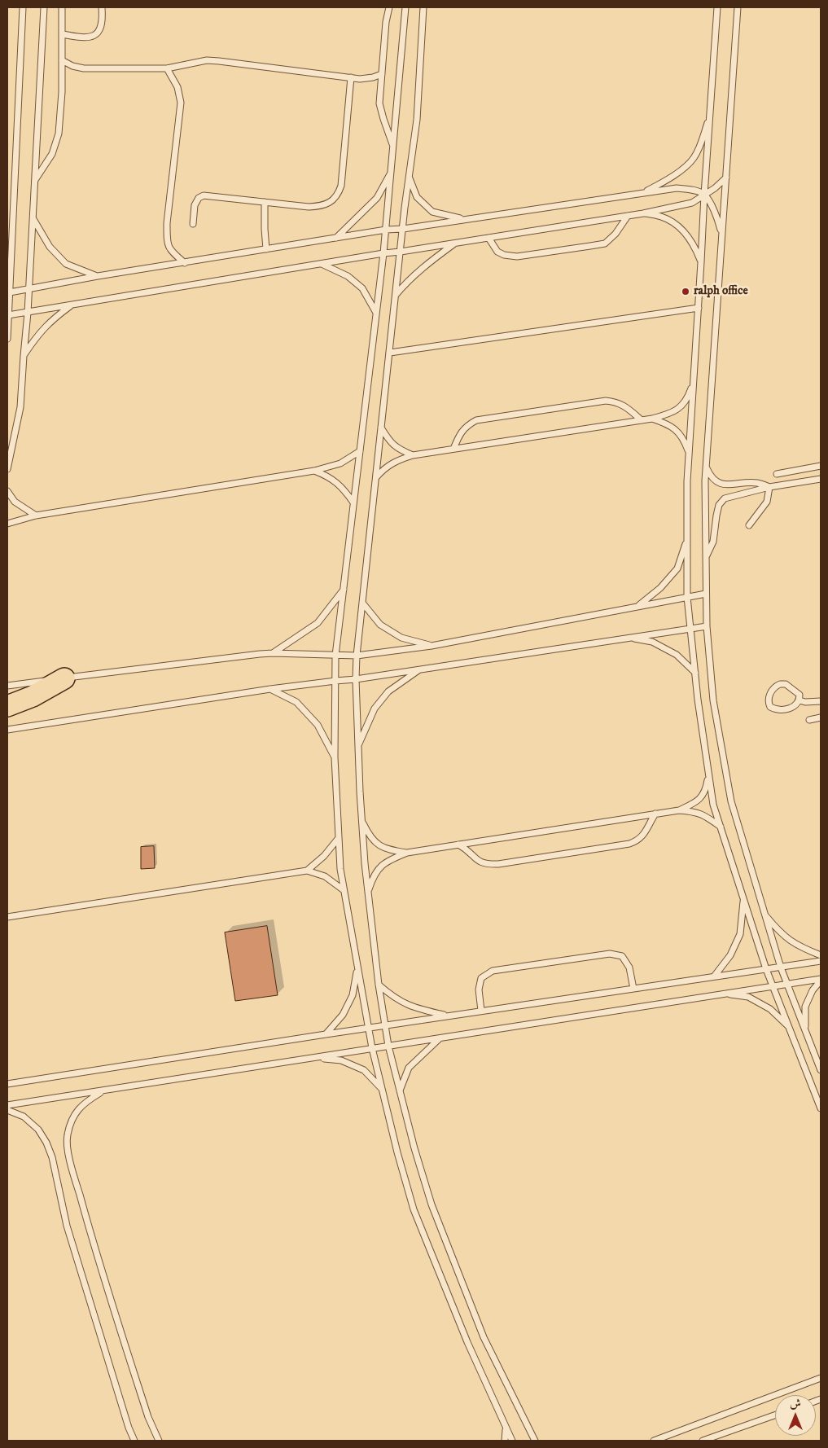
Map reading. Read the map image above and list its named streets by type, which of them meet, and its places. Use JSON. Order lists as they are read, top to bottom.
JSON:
{
  "places": ["ralph office"],
  "north": "top"
}
